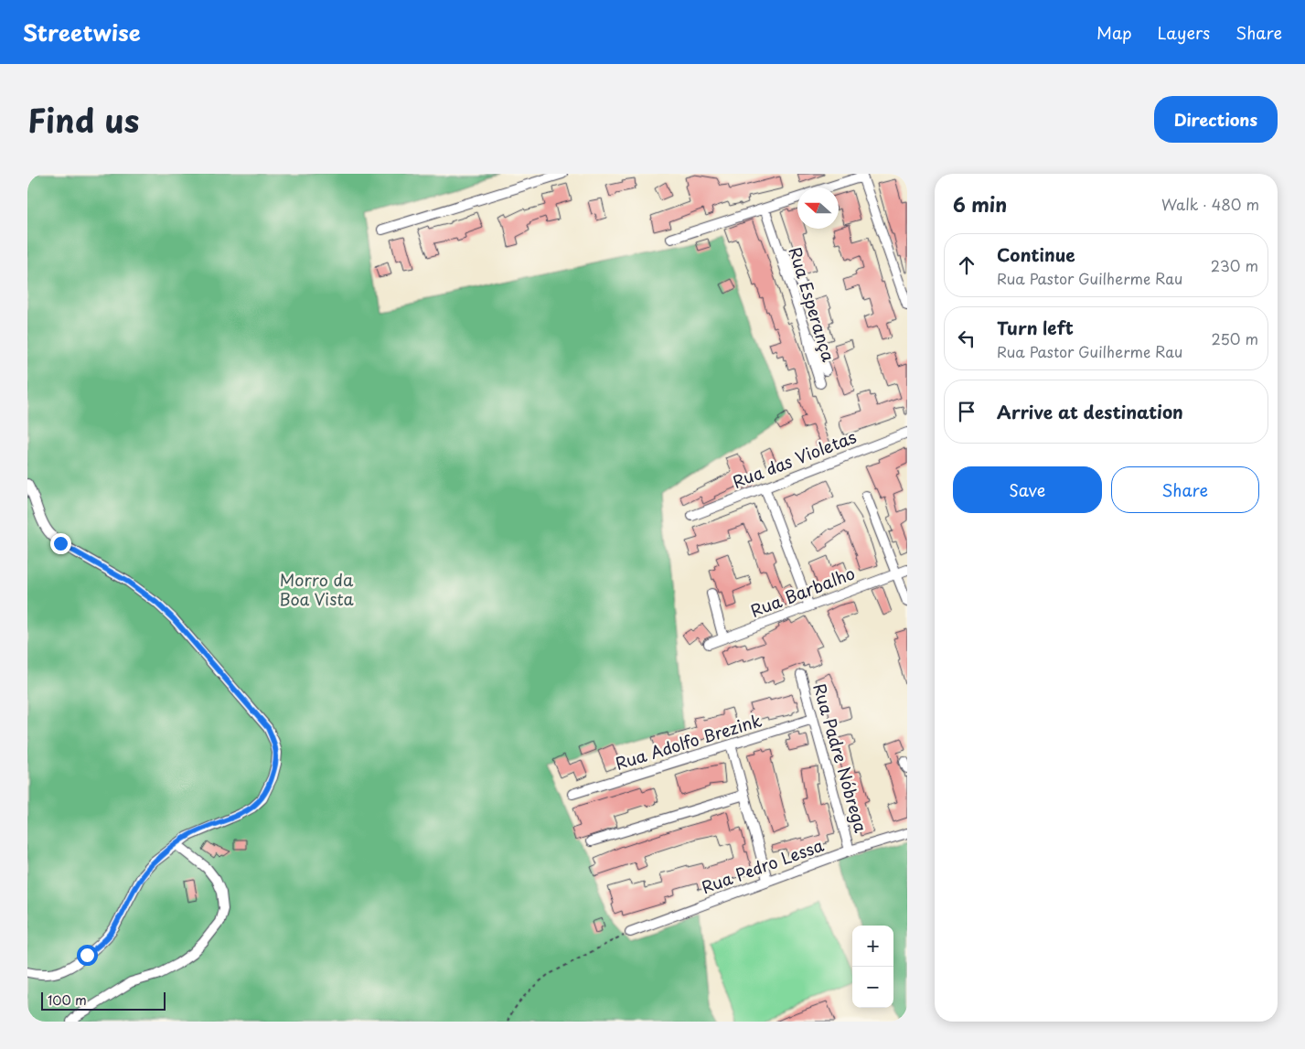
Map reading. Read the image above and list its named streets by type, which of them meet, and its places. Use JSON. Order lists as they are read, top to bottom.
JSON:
{
  "streets": {
    "street": [
      "Rua Esperança",
      "Rua das Violetas",
      "Rua Barbalho",
      "Rua Adolfo Brezink",
      "Rua Padre Nóbrega",
      "Rua Pedro Lessa"
    ]
  },
  "crossings": [
    ["Rua Adolfo Brezink", "Rua Padre Nóbrega"],
    ["Rua Padre Nóbrega", "Rua Pedro Lessa"]
  ],
  "parks": ["Morro da Boa Vista"],
  "scale_bar": "100 m",
  "north": "left",
  "page": {
    "header": "Streetwise",
    "nav": ["Map", "Layers", "Share"],
    "title": "Find us",
    "buttons": [
      "Directions",
      ["Save", "Share"]
    ],
    "heading": ["6 min", "Walk · 480 m"],
    "list": [
      ["Continue", "Rua Pastor Guilherme Rau", "230 m"],
      ["Turn left", "Rua Pastor Guilherme Rau", "250 m"],
      "Arrive at destination"
    ],
    "map_buttons": ["+", "−"],
    "scale": "100 m"
  }
}
